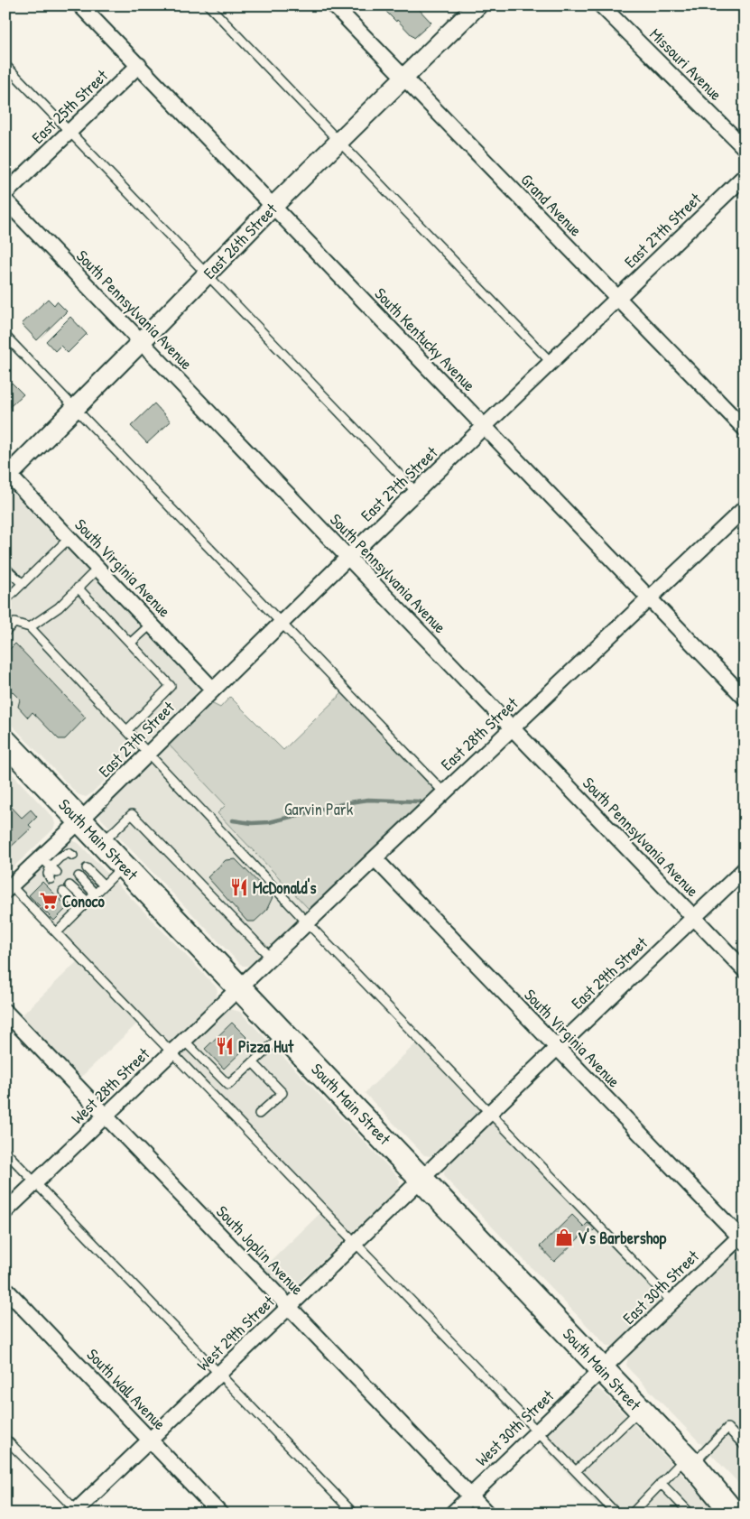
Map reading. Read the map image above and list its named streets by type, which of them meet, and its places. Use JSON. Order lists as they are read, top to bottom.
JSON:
{
  "streets": {
    "main road": ["South Main Street"],
    "street": [
      "Missouri Avenue",
      "East 25th Street",
      "Grand Avenue",
      "East 27th Street",
      "East 26th Street",
      "South Pennsylvania Avenue",
      "South Kentucky Avenue",
      "South Virginia Avenue",
      "East 28th Street",
      "East 29th Street",
      "West 28th Street",
      "South Joplin Avenue",
      "East 30th Street",
      "West 29th Street",
      "South Wall Avenue",
      "West 30th Street"
    ]
  },
  "crossings": [
    ["East 25th Street", "South Kentucky Avenue"],
    ["Grand Avenue", "East 27th Street"],
    ["Grand Avenue", "East 26th Street"],
    ["East 27th Street", "South Pennsylvania Avenue"],
    ["East 27th Street", "South Kentucky Avenue"],
    ["East 27th Street", "South Virginia Avenue"],
    ["East 27th Street", "South Main Street"],
    ["East 26th Street", "South Pennsylvania Avenue"],
    ["East 26th Street", "South Kentucky Avenue"],
    ["East 26th Street", "South Virginia Avenue"],
    ["South Pennsylvania Avenue", "East 28th Street"],
    ["South Pennsylvania Avenue", "East 29th Street"],
    ["South Kentucky Avenue", "East 28th Street"],
    ["South Virginia Avenue", "East 28th Street"],
    ["South Virginia Avenue", "East 29th Street"],
    ["South Virginia Avenue", "East 30th Street"],
    ["East 28th Street", "South Main Street"],
    ["East 28th Street", "West 28th Street"],
    ["South Main Street", "East 29th Street"],
    ["South Main Street", "West 28th Street"],
    ["South Main Street", "East 30th Street"],
    ["South Main Street", "West 29th Street"],
    ["South Main Street", "West 30th Street"],
    ["East 29th Street", "West 29th Street"],
    ["West 28th Street", "South Joplin Avenue"],
    ["South Joplin Avenue", "West 29th Street"],
    ["South Joplin Avenue", "West 30th Street"],
    ["East 30th Street", "West 30th Street"],
    ["West 29th Street", "South Wall Avenue"]
  ],
  "parks": ["Garvin Park"],
  "places": {
    "restaurant": ["McDonald's", "Pizza Hut"],
    "supermarket": ["Conoco"],
    "shop": ["V's Barbershop"]
  }
}
